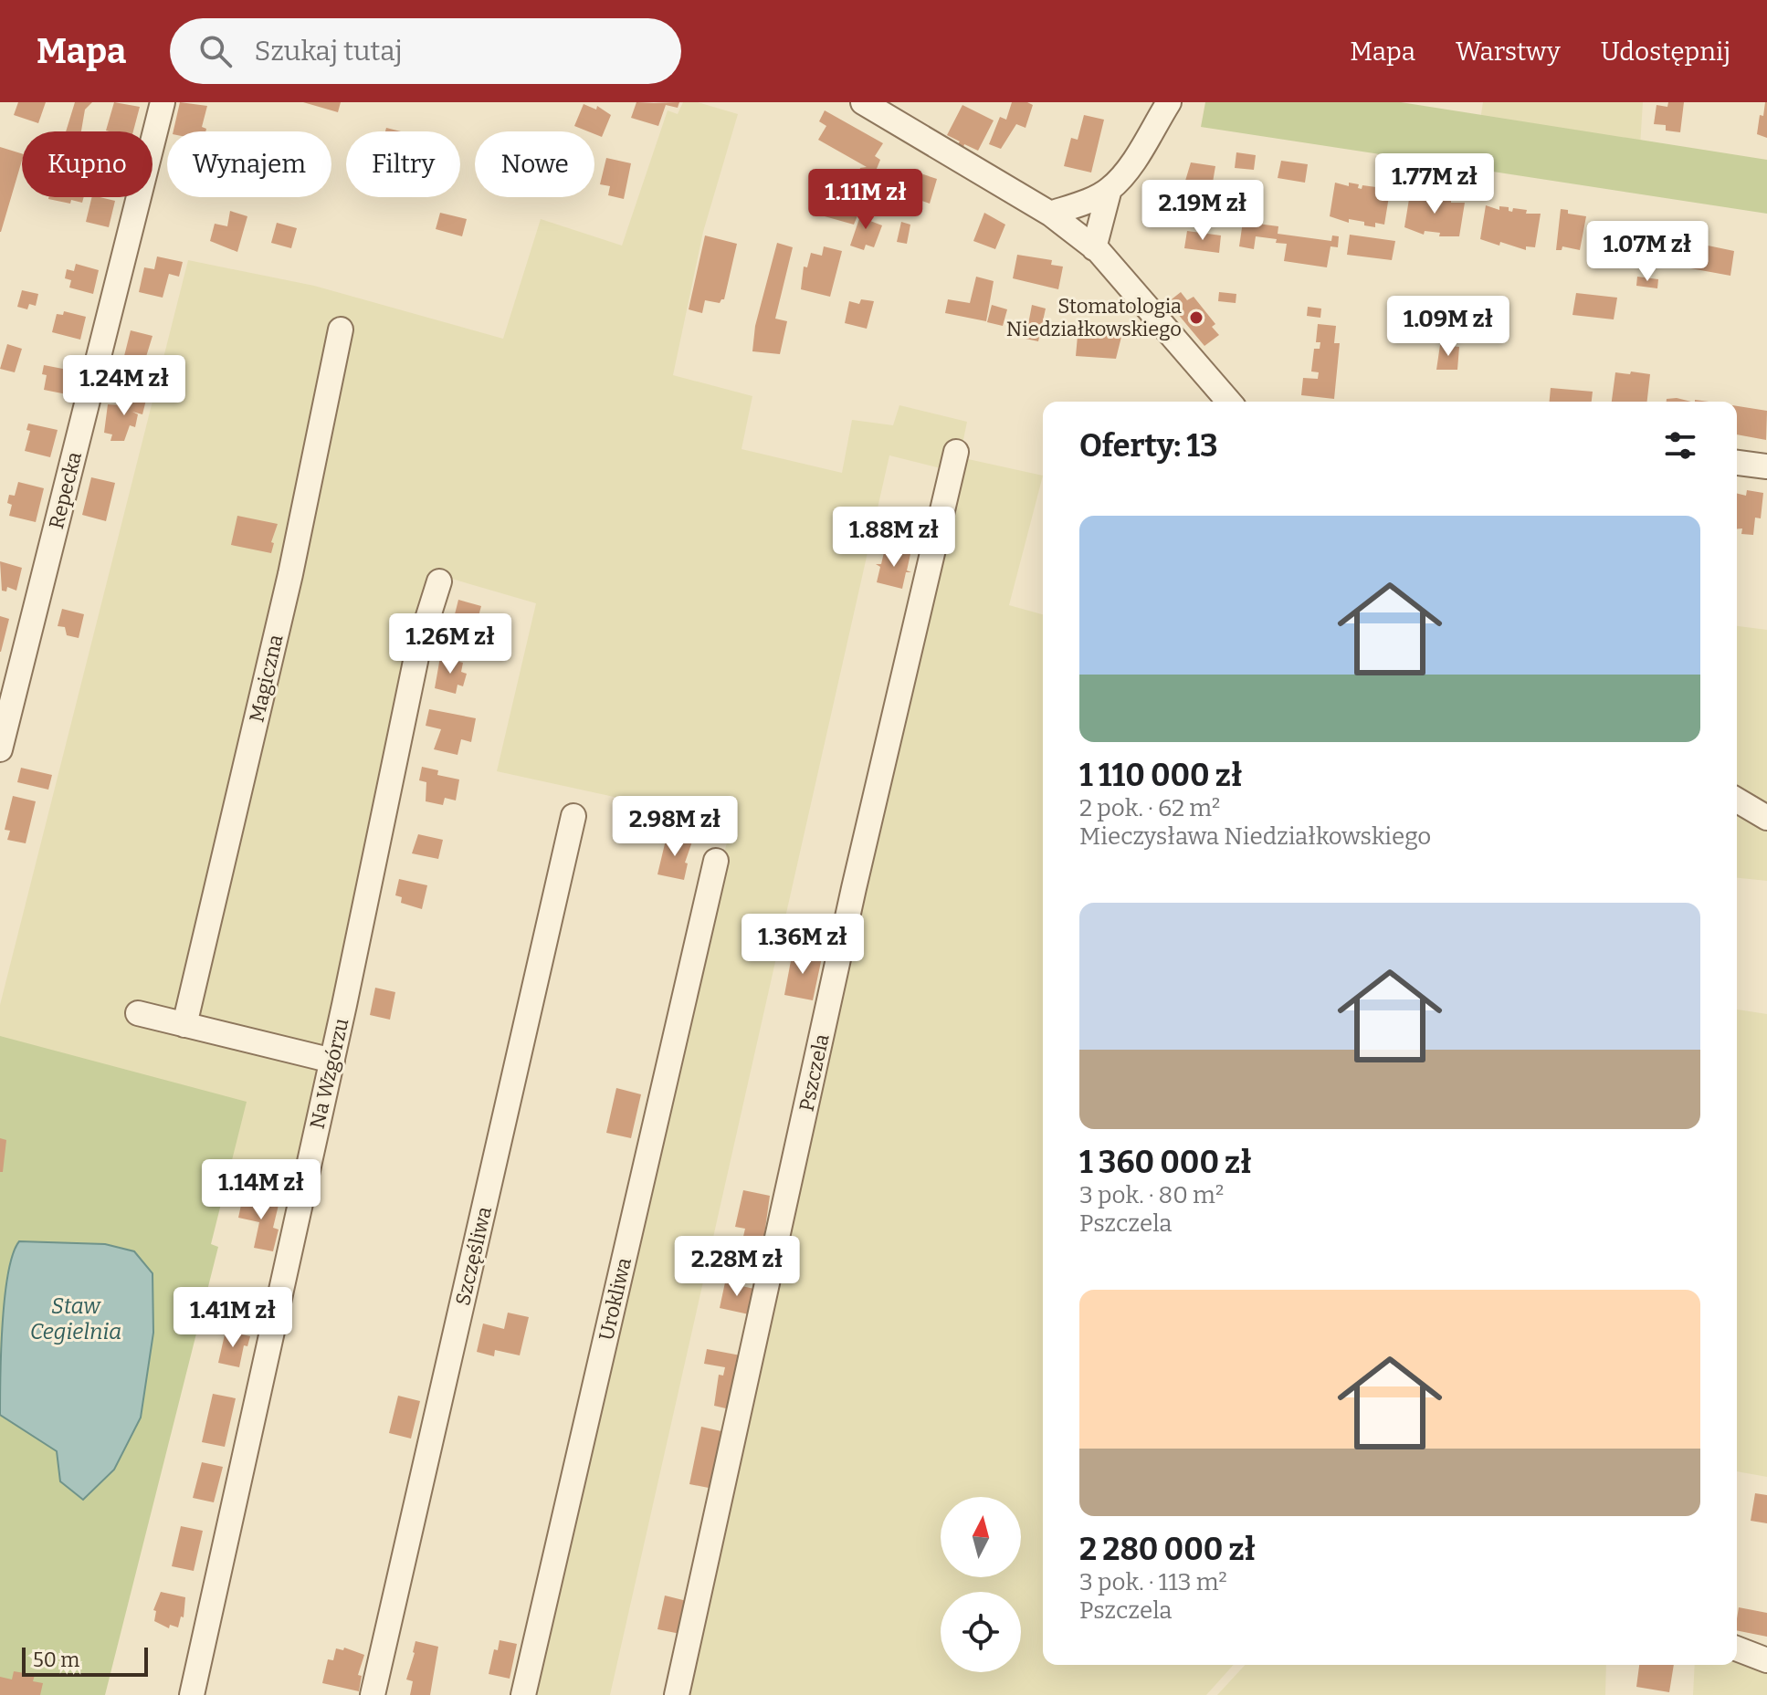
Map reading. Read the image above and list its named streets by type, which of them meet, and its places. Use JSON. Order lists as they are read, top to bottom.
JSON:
{
  "streets": {
    "street": [
      "Repecka",
      "Magiczna",
      "Pszczela",
      "Na Wzgórzu",
      "Szczęśliwa",
      "Urokliwa"
    ]
  },
  "water": ["Staw Cegielnia"],
  "places": ["Stomatologia Niedziałkowskiego"],
  "scale_bar": "50 m",
  "north": "top",
  "page": {
    "header": "Mapa",
    "search": "Szukaj tutaj",
    "nav": ["Mapa", "Warstwy", "Udostępnij"],
    "chip": [
      "Kupno",
      "Wynajem",
      "Filtry",
      "Nowe"
    ],
    "price": [
      "1.77M zł",
      "1.11M zł",
      "2.19M zł",
      "1.07M zł",
      "1.09M zł",
      "1.24M zł",
      "1.88M zł",
      "1.26M zł",
      "2.98M zł",
      "1.36M zł",
      "1.14M zł",
      "2.28M zł",
      "1.41M zł"
    ],
    "heading": "Oferty: 13",
    "list": [
      {
        "name": "1 110 000 zł",
        "note": "2 pok. · 62 m² · Mieczysława Niedziałkowskiego"
      },
      {
        "name": "1 360 000 zł",
        "note": "3 pok. · 80 m² · Pszczela"
      },
      {
        "name": "2 280 000 zł",
        "note": "3 pok. · 113 m² · Pszczela"
      }
    ],
    "scale": "50 m"
  }
}
